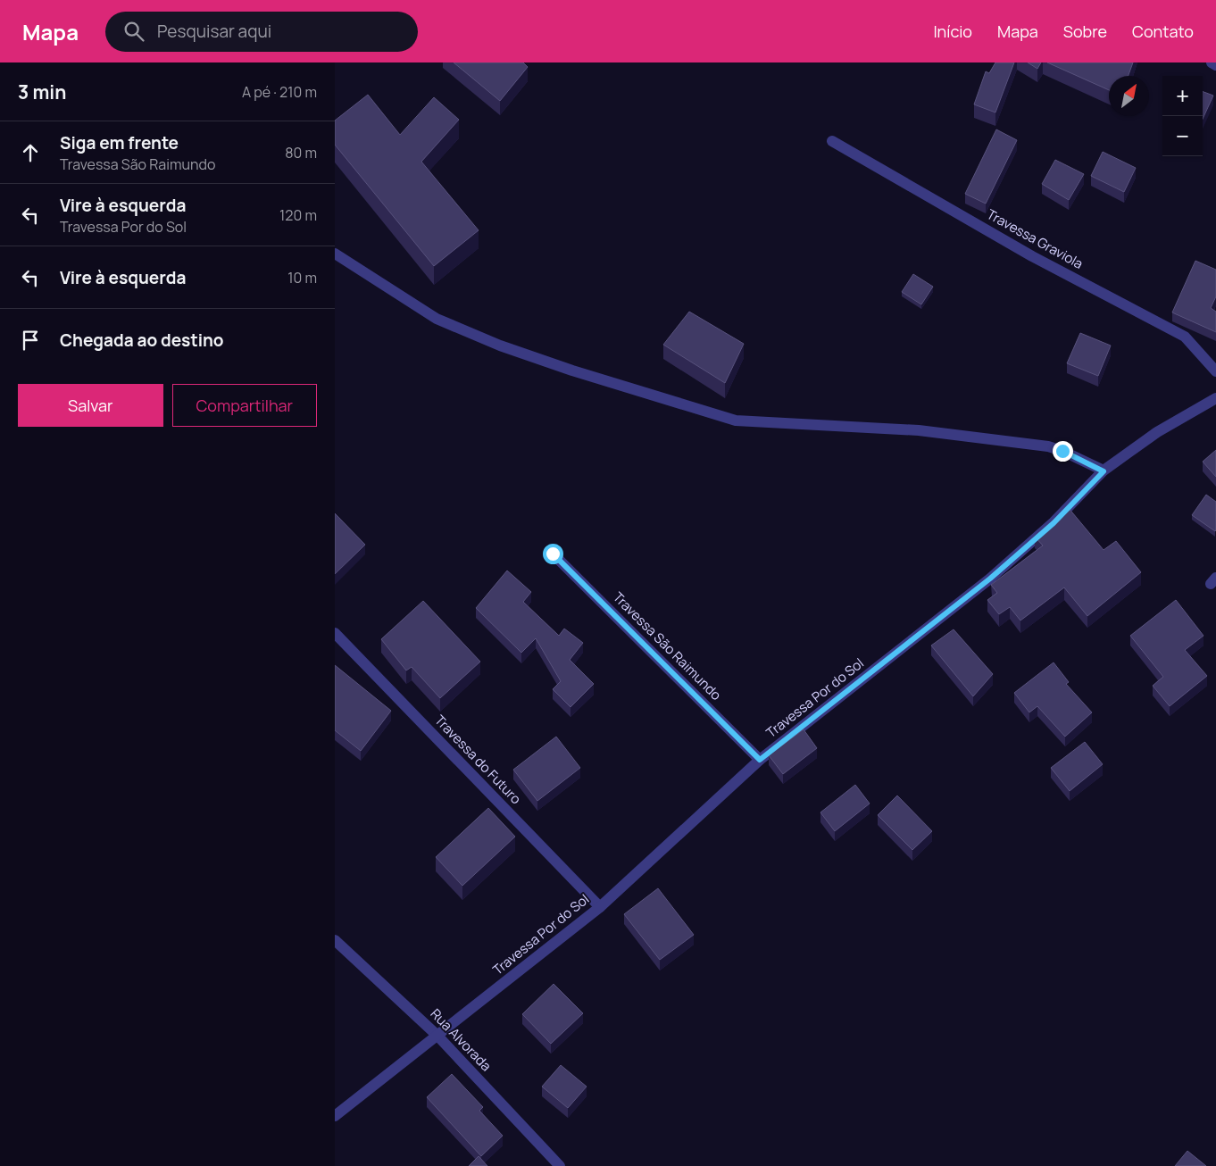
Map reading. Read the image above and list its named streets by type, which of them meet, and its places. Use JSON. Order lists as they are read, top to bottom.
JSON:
{
  "streets": {
    "street": [
      "Travessa Graviola",
      "Travessa São Raimundo",
      "Travessa Por do Sol",
      "Travessa do Futuro",
      "Rua Alvorada"
    ]
  },
  "crossings": [
    ["Travessa São Raimundo", "Travessa Por do Sol"],
    ["Travessa Por do Sol", "Travessa do Futuro"],
    ["Travessa Por do Sol", "Rua Alvorada"]
  ],
  "north": "top right",
  "page": {
    "header": "Mapa",
    "search": "Pesquisar aqui",
    "nav": [
      "Início",
      "Mapa",
      "Sobre",
      "Contato"
    ],
    "heading": ["3 min", "A pé · 210 m"],
    "map_buttons": ["+", "−"],
    "list": [
      ["Siga em frente", "Travessa São Raimundo", "80 m"],
      ["Vire à esquerda", "Travessa Por do Sol", "120 m"],
      ["Vire à esquerda", "10 m"],
      "Chegada ao destino"
    ],
    "buttons": ["Salvar", "Compartilhar"]
  }
}
